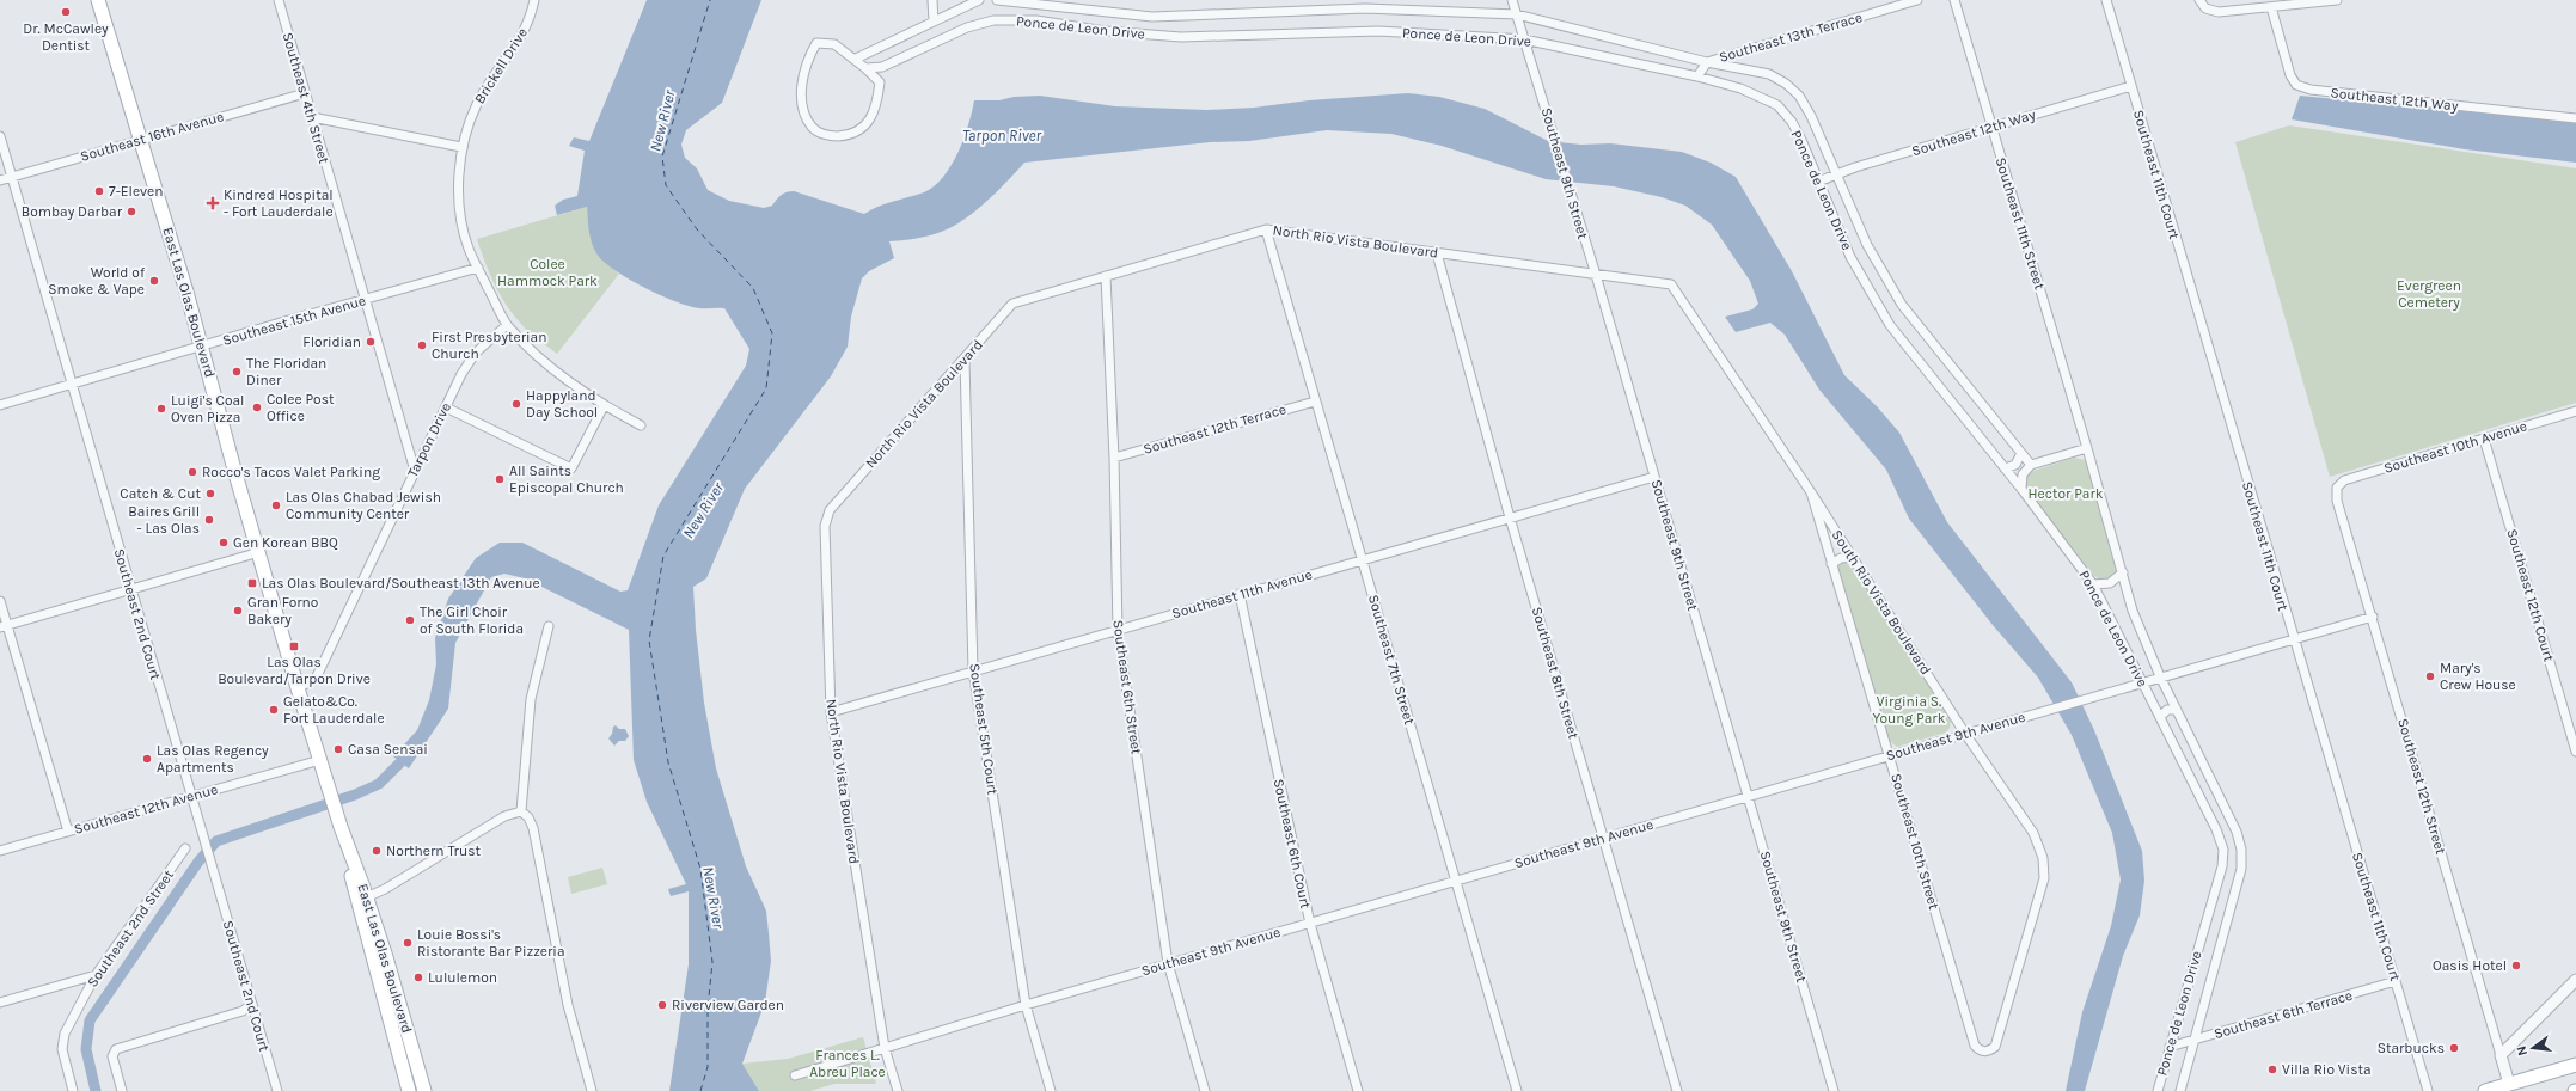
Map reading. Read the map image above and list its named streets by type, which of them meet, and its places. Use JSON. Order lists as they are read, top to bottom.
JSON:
{
  "streets": {
    "main road": ["East Las Olas Boulevard"],
    "street": [
      "Ponce de Leon Drive",
      "Southeast 13th Terrace",
      "Brickell Drive",
      "Southeast 4th Street",
      "Southeast 12th Way",
      "Southeast 16th Avenue",
      "Southeast 9th Street",
      "Southeast 11th Court",
      "Southeast 11th Street",
      "North Rio Vista Boulevard",
      "Southeast 15th Avenue",
      "Southeast 12th Terrace",
      "Tarpon Drive",
      "Southeast 10th Avenue",
      "Southeast 11th Avenue",
      "Southeast 12th Court",
      "South Rio Vista Boulevard",
      "Southeast 2nd Court",
      "Southeast 7th Street",
      "Southeast 8th Street",
      "Southeast 6th Street",
      "Southeast 5th Court",
      "Southeast 9th Avenue",
      "Southeast 12th Street",
      "Southeast 12th Avenue",
      "Southeast 10th Street",
      "Southeast 6th Court",
      "Southeast 2nd Street",
      "Southeast 6th Terrace"
    ]
  },
  "crossings": [
    ["Ponce de Leon Drive", "Southeast 13th Terrace"],
    ["Ponce de Leon Drive", "Southeast 12th Way"],
    ["Ponce de Leon Drive", "Southeast 9th Street"],
    ["Ponce de Leon Drive", "Southeast 11th Street"],
    ["Ponce de Leon Drive", "Southeast 9th Avenue"],
    ["Ponce de Leon Drive", "Southeast 6th Terrace"],
    ["Brickell Drive", "Southeast 15th Avenue"],
    ["Brickell Drive", "Tarpon Drive"],
    ["Southeast 4th Street", "Southeast 16th Avenue"],
    ["Southeast 4th Street", "Southeast 15th Avenue"],
    ["Southeast 4th Street", "Tarpon Drive"],
    ["Southeast 12th Way", "Southeast 11th Court"],
    ["Southeast 12th Way", "Southeast 11th Street"],
    ["Southeast 16th Avenue", "East Las Olas Boulevard"],
    ["Southeast 16th Avenue", "Southeast 2nd Court"],
    ["Southeast 9th Street", "North Rio Vista Boulevard"],
    ["Southeast 9th Street", "Southeast 11th Avenue"],
    ["Southeast 9th Street", "South Rio Vista Boulevard"],
    ["Southeast 9th Street", "Southeast 9th Avenue"],
    ["Southeast 11th Court", "Southeast 9th Avenue"],
    ["Southeast 11th Court", "Southeast 6th Terrace"],
    ["Southeast 11th Street", "Southeast 9th Avenue"],
    ["North Rio Vista Boulevard", "Southeast 11th Avenue"],
    ["North Rio Vista Boulevard", "South Rio Vista Boulevard"],
    ["North Rio Vista Boulevard", "Southeast 7th Street"],
    ["North Rio Vista Boulevard", "Southeast 8th Street"],
    ["North Rio Vista Boulevard", "Southeast 6th Street"],
    ["North Rio Vista Boulevard", "Southeast 5th Court"],
    ["North Rio Vista Boulevard", "Southeast 9th Avenue"],
    ["East Las Olas Boulevard", "Southeast 15th Avenue"],
    ["East Las Olas Boulevard", "Tarpon Drive"],
    ["East Las Olas Boulevard", "Southeast 12th Avenue"],
    ["Southeast 15th Avenue", "Southeast 2nd Court"],
    ["Southeast 12th Terrace", "Southeast 7th Street"],
    ["Southeast 12th Terrace", "Southeast 6th Street"],
    ["Southeast 10th Avenue", "Southeast 12th Court"],
    ["Southeast 10th Avenue", "Southeast 12th Street"],
    ["Southeast 11th Avenue", "Southeast 7th Street"],
    ["Southeast 11th Avenue", "Southeast 8th Street"],
    ["Southeast 11th Avenue", "Southeast 6th Street"],
    ["Southeast 11th Avenue", "Southeast 5th Court"],
    ["Southeast 11th Avenue", "Southeast 6th Court"],
    ["South Rio Vista Boulevard", "Southeast 9th Avenue"],
    ["South Rio Vista Boulevard", "Southeast 10th Street"],
    ["Southeast 2nd Court", "Southeast 12th Avenue"],
    ["Southeast 7th Street", "Southeast 9th Avenue"],
    ["Southeast 8th Street", "Southeast 9th Avenue"],
    ["Southeast 6th Street", "Southeast 9th Avenue"],
    ["Southeast 5th Court", "Southeast 9th Avenue"],
    ["Southeast 9th Avenue", "Southeast 12th Street"],
    ["Southeast 9th Avenue", "Southeast 10th Street"],
    ["Southeast 9th Avenue", "Southeast 6th Court"]
  ],
  "water": ["New River", "Tarpon River"],
  "parks": [
    "Colee Hammock Park",
    "Evergreen Cemetery",
    "Hector Park",
    "Virginia S. Young Park",
    "Frances L. Abreu Place"
  ],
  "places": {
    "other": [
      "Dr. McCawley Dentist",
      "7-Eleven",
      "Bombay Darbar",
      "World of Smoke & Vape",
      "Floridian",
      "First Presbyterian Church",
      "The Floridan Diner",
      "Happyland Day School",
      "Colee Post Office",
      "Luigi's Coal Oven Pizza",
      "Rocco's Tacos Valet Parking",
      "All Saints Episcopal Church",
      "Catch & Cut",
      "Las Olas Chabad Jewish Community Center",
      "Baires Grill - Las Olas",
      "Gen Korean BBQ",
      "Gran Forno Bakery",
      "The Girl Choir of South Florida",
      "Mary's Crew House",
      "Gelato&Co. Fort Lauderdale",
      "Casa Sensai",
      "Las Olas Regency Apartments",
      "Northern Trust",
      "Louie Bossi's Ristorante Bar Pizzeria",
      "Oasis Hotel",
      "Lululemon",
      "Riverview Garden",
      "Starbucks",
      "Villa Rio Vista"
    ],
    "health": ["Kindred Hospital - Fort Lauderdale"],
    "transit": ["Las Olas Boulevard/Southeast 13th Avenue", "Las Olas Boulevard/Tarpon Drive"]
  },
  "north": "left"
}
